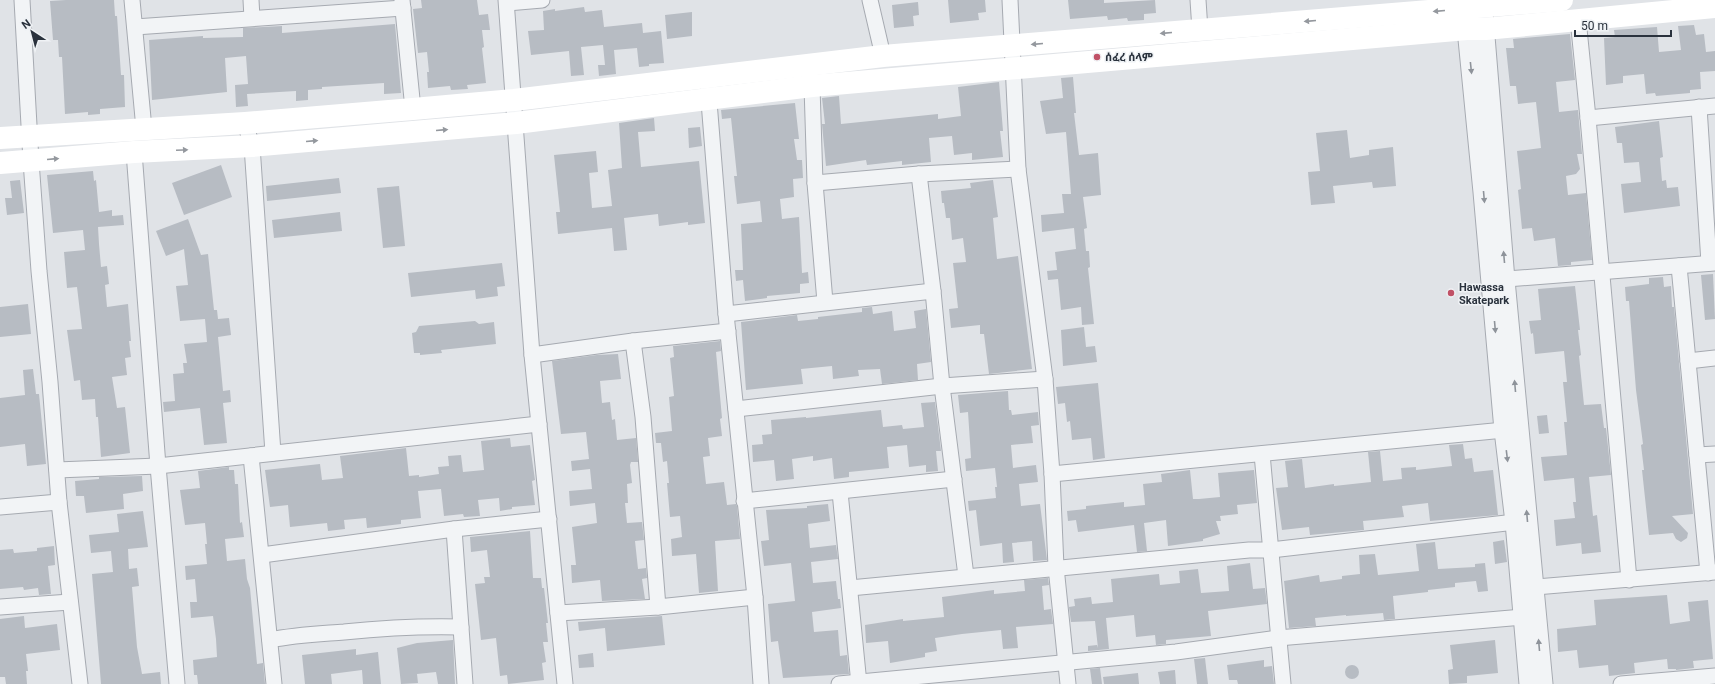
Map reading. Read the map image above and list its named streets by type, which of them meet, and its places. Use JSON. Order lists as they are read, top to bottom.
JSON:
{
  "places": ["ሰፈረ ሰላም", "Hawassa Skatepark"],
  "scale_bar": "50 m",
  "north": "top left"
}
